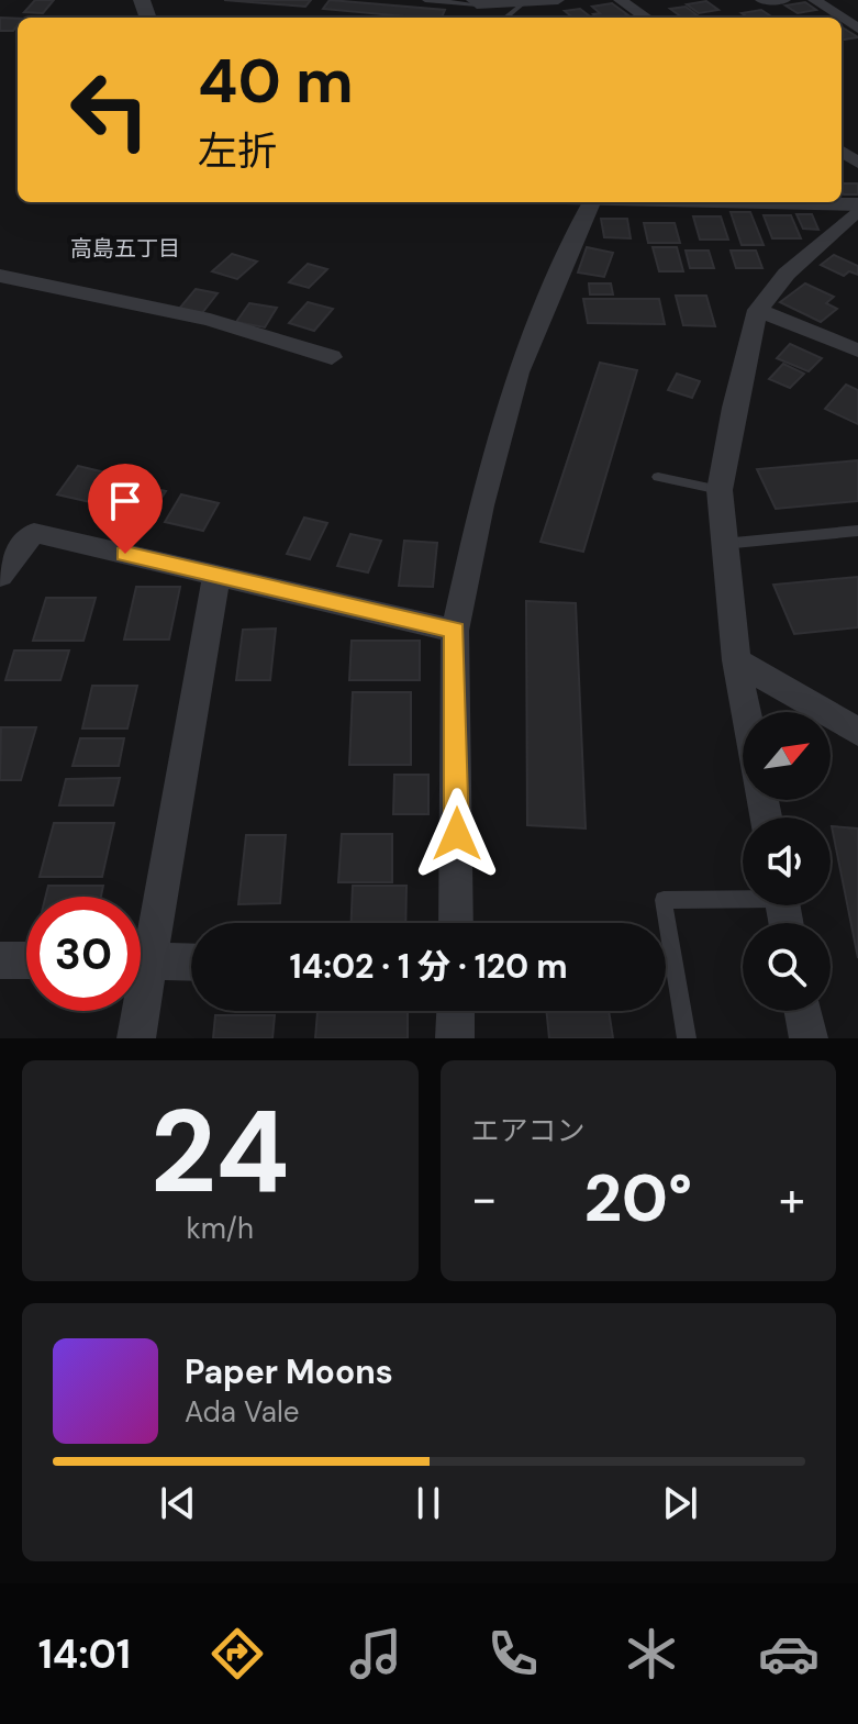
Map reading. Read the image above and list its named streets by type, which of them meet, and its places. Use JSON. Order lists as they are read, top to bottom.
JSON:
{
  "districts": ["高島五丁目"],
  "north": "top right",
  "page": {
    "turn": ["40 m", "左折"],
    "limit": "30",
    "trip": "14:02 · 1 分 · 120 m",
    "tile": [
      ["24", "km/h"],
      "エアコン"
    ],
    "heat": ["−", "20°", "+"],
    "song": ["Paper Moons", "Ada Vale"],
    "tabs": "14:01"
  }
}
